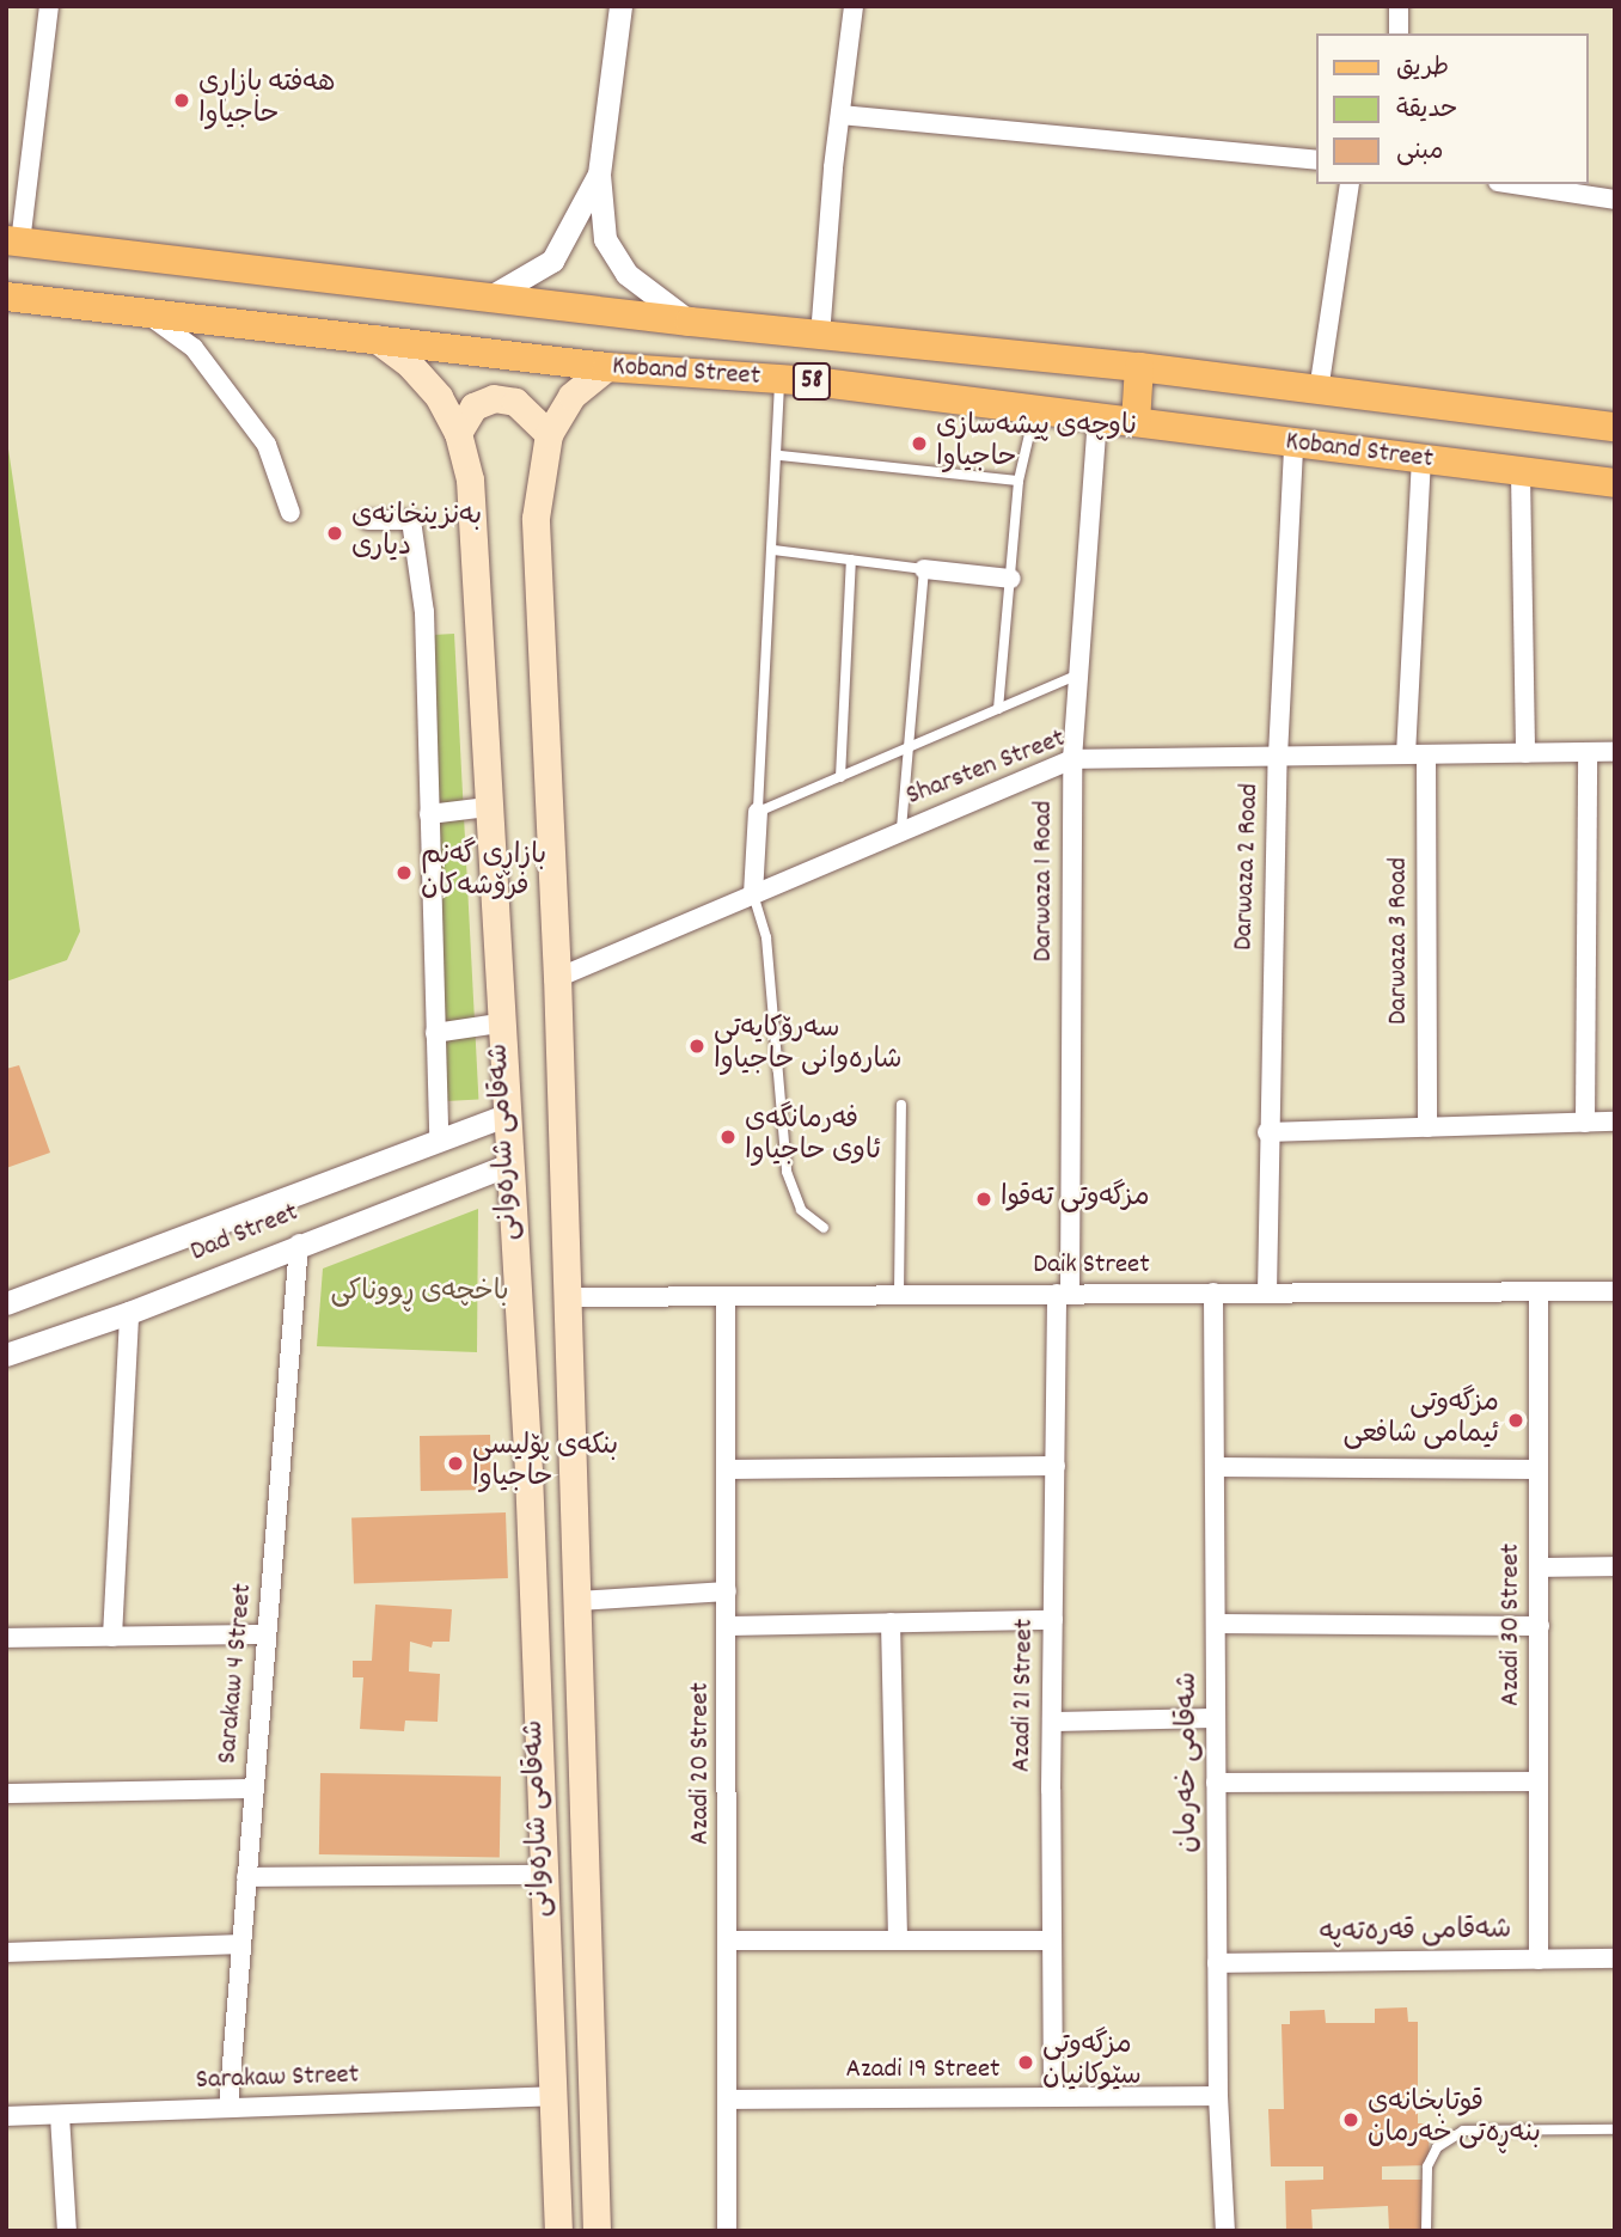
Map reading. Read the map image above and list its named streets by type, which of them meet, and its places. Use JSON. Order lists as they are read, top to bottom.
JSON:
{
  "streets": {
    "main road": ["Koband Street", "58", "شەقامی شارەوانی"],
    "street": [
      "Sharsten Street",
      "Darwaza 2 Road",
      "Darwaza 1 Road",
      "Darwaza 3 Road",
      "Dad Street",
      "Daik Street",
      "Azadi 30 Street",
      "Sarakaw 4 Street",
      "Azadi 21 Street",
      "شەقامی خەرمان",
      "Azadi 20 Street",
      "شەقامی قەرەتەپە",
      "Azadi 19 Street",
      "Sarakaw Street"
    ]
  },
  "crossings": [
    ["Koband Street", "Darwaza 2 Road"],
    ["Koband Street", "Darwaza 1 Road"],
    ["Koband Street", "Darwaza 3 Road"],
    ["Koband Street", "شەقامی شارەوانی"],
    ["Sharsten Street", "Darwaza 2 Road"],
    ["Sharsten Street", "Darwaza 1 Road"],
    ["Sharsten Street", "Darwaza 3 Road"],
    ["Sharsten Street", "شەقامی شارەوانی"],
    ["Darwaza 2 Road", "Daik Street"],
    ["Darwaza 1 Road", "Daik Street"],
    ["Darwaza 1 Road", "Azadi 21 Street"],
    ["شەقامی شارەوانی", "Dad Street"],
    ["شەقامی شارەوانی", "Daik Street"],
    ["شەقامی شارەوانی", "Sarakaw Street"],
    ["Dad Street", "Sarakaw 4 Street"],
    ["Daik Street", "Azadi 30 Street"],
    ["Daik Street", "Azadi 21 Street"],
    ["Daik Street", "شەقامی خەرمان"],
    ["Daik Street", "Azadi 20 Street"],
    ["Azadi 30 Street", "شەقامی قەرەتەپە"],
    ["Sarakaw 4 Street", "Sarakaw Street"],
    ["Azadi 21 Street", "Azadi 19 Street"],
    ["شەقامی خەرمان", "شەقامی قەرەتەپە"],
    ["شەقامی خەرمان", "Azadi 19 Street"],
    ["Azadi 20 Street", "Azadi 19 Street"]
  ],
  "parks": ["باخچەی ڕووناکی"],
  "places": [
    "هەفتە بازاڕی حاجیاوا",
    "ناوچەی پیشەسازی حاجیاوا",
    "بەنزینخانەی دیاری",
    "بازاڕی گەنم فرۆشەکان",
    "سەرۆکایەتی شارەوانی حاجیاوا",
    "فەرمانگەی ئاوی حاجیاوا",
    "مزگەوتی تەقوا",
    "مزگەوتی ئیمامی شافعی",
    "بنکەی پۆلیسی حاجیاوا",
    "مزگەوتی سێوکانیان",
    "قوتابخانەی بنەڕەتی خەرمان"
  ],
  "legend": ["طريق", "حديقة", "مبنى"]
}
